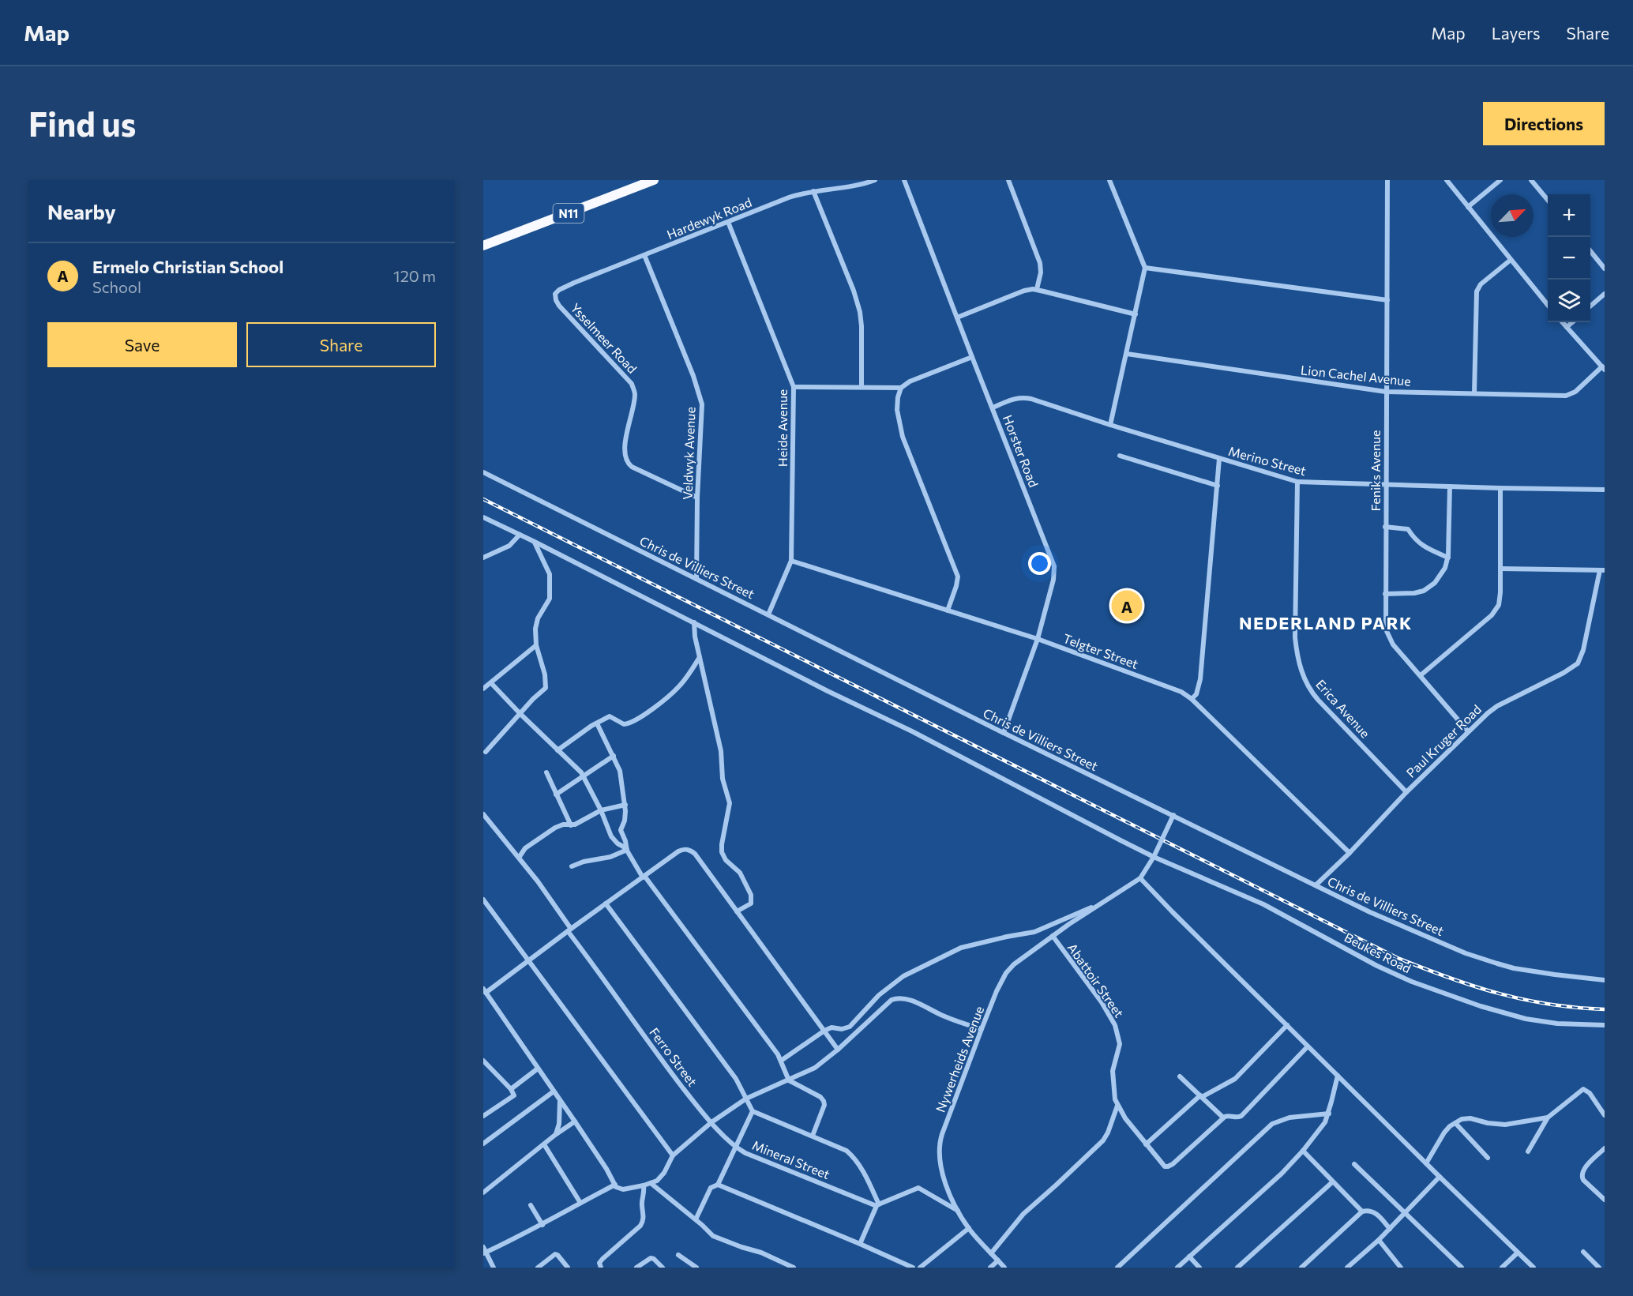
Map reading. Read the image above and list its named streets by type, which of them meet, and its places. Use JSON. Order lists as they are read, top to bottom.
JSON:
{
  "streets": {
    "highway": ["N11"],
    "street": [
      "Hardewyk Road",
      "Ysselmeer Road",
      "Lion Cachel Avenue",
      "Heide Avenue",
      "Horster Road",
      "Veldwyk Avenue",
      "Merino Street",
      "Feniks Avenue",
      "Chris de Villiers Street",
      "Telgter Street",
      "Erica Avenue",
      "Paul Kruger Road",
      "Beukes Road",
      "Abattoir Street",
      "Ferro Street",
      "Nywerheids Avenue",
      "Mineral Street"
    ]
  },
  "crossings": [
    ["Hardewyk Road", "Ysselmeer Road"],
    ["Hardewyk Road", "Heide Avenue"],
    ["Hardewyk Road", "Veldwyk Avenue"],
    ["Ysselmeer Road", "Veldwyk Avenue"],
    ["Lion Cachel Avenue", "Feniks Avenue"],
    ["Heide Avenue", "Chris de Villiers Street"],
    ["Heide Avenue", "Telgter Street"],
    ["Horster Road", "Merino Street"],
    ["Horster Road", "Chris de Villiers Street"],
    ["Horster Road", "Telgter Street"],
    ["Veldwyk Avenue", "Chris de Villiers Street"],
    ["Merino Street", "Feniks Avenue"],
    ["Merino Street", "Erica Avenue"],
    ["Feniks Avenue", "Paul Kruger Road"],
    ["Chris de Villiers Street", "Paul Kruger Road"],
    ["Telgter Street", "Paul Kruger Road"],
    ["Erica Avenue", "Paul Kruger Road"],
    ["Abattoir Street", "Nywerheids Avenue"],
    ["Ferro Street", "Mineral Street"]
  ],
  "districts": ["NEDERLAND PARK"],
  "north": "top right",
  "page": {
    "header": "Map",
    "nav": ["Map", "Layers", "Share"],
    "buttons": [
      "Directions",
      ["Save", "Share"]
    ],
    "title": "Find us",
    "heading": "Nearby",
    "map_buttons": ["+", "−"],
    "list": [
      {
        "mark": "A",
        "name": "Ermelo Christian School",
        "note": "School",
        "value": "120 m"
      }
    ],
    "pins": "A"
  }
}
